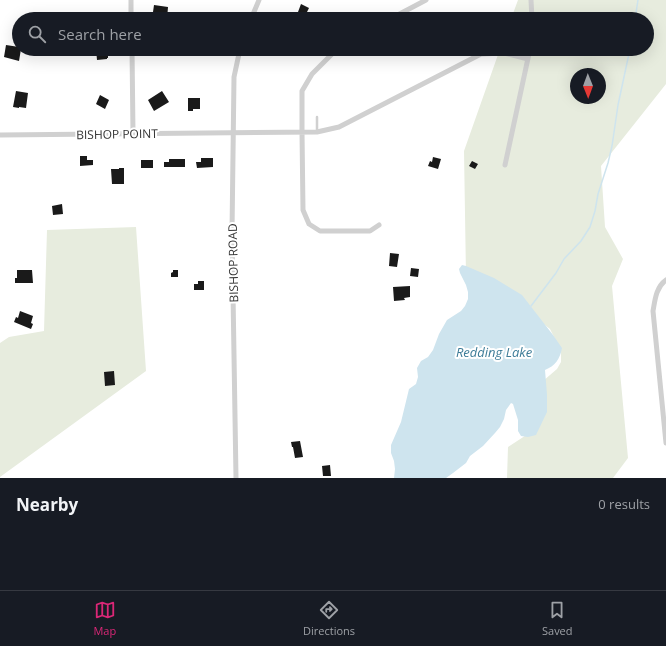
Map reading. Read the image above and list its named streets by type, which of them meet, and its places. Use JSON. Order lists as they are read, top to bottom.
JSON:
{
  "streets": {
    "street": ["BISHOP POINT", "BISHOP ROAD"]
  },
  "crossings": [
    ["BISHOP POINT", "BISHOP ROAD"]
  ],
  "water": ["Redding Lake"],
  "north": "bottom",
  "page": {
    "search": "Search here",
    "heading": ["Nearby", "0 results"],
    "nav": ["Map", "Directions", "Saved"]
  }
}
